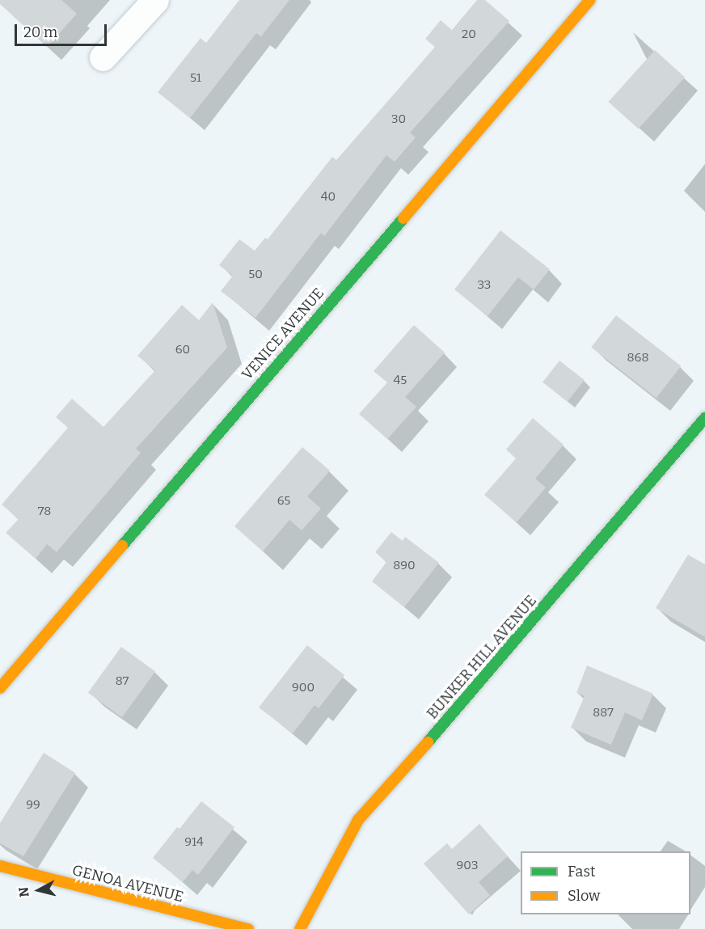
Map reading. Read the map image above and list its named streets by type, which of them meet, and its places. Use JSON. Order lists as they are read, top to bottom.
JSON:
{
  "streets": {
    "street": ["VENICE AVENUE", "BUNKER HILL AVENUE", "GENOA AVENUE"]
  },
  "house_numbers": [
    "20",
    "51",
    "30",
    "40",
    "50",
    "33",
    "60",
    "868",
    "45",
    "65",
    "78",
    "890",
    "87",
    "900",
    "887",
    "99",
    "914",
    "903"
  ],
  "legend": ["Fast", "Slow"],
  "scale_bar": "20 m",
  "north": "left"
}
